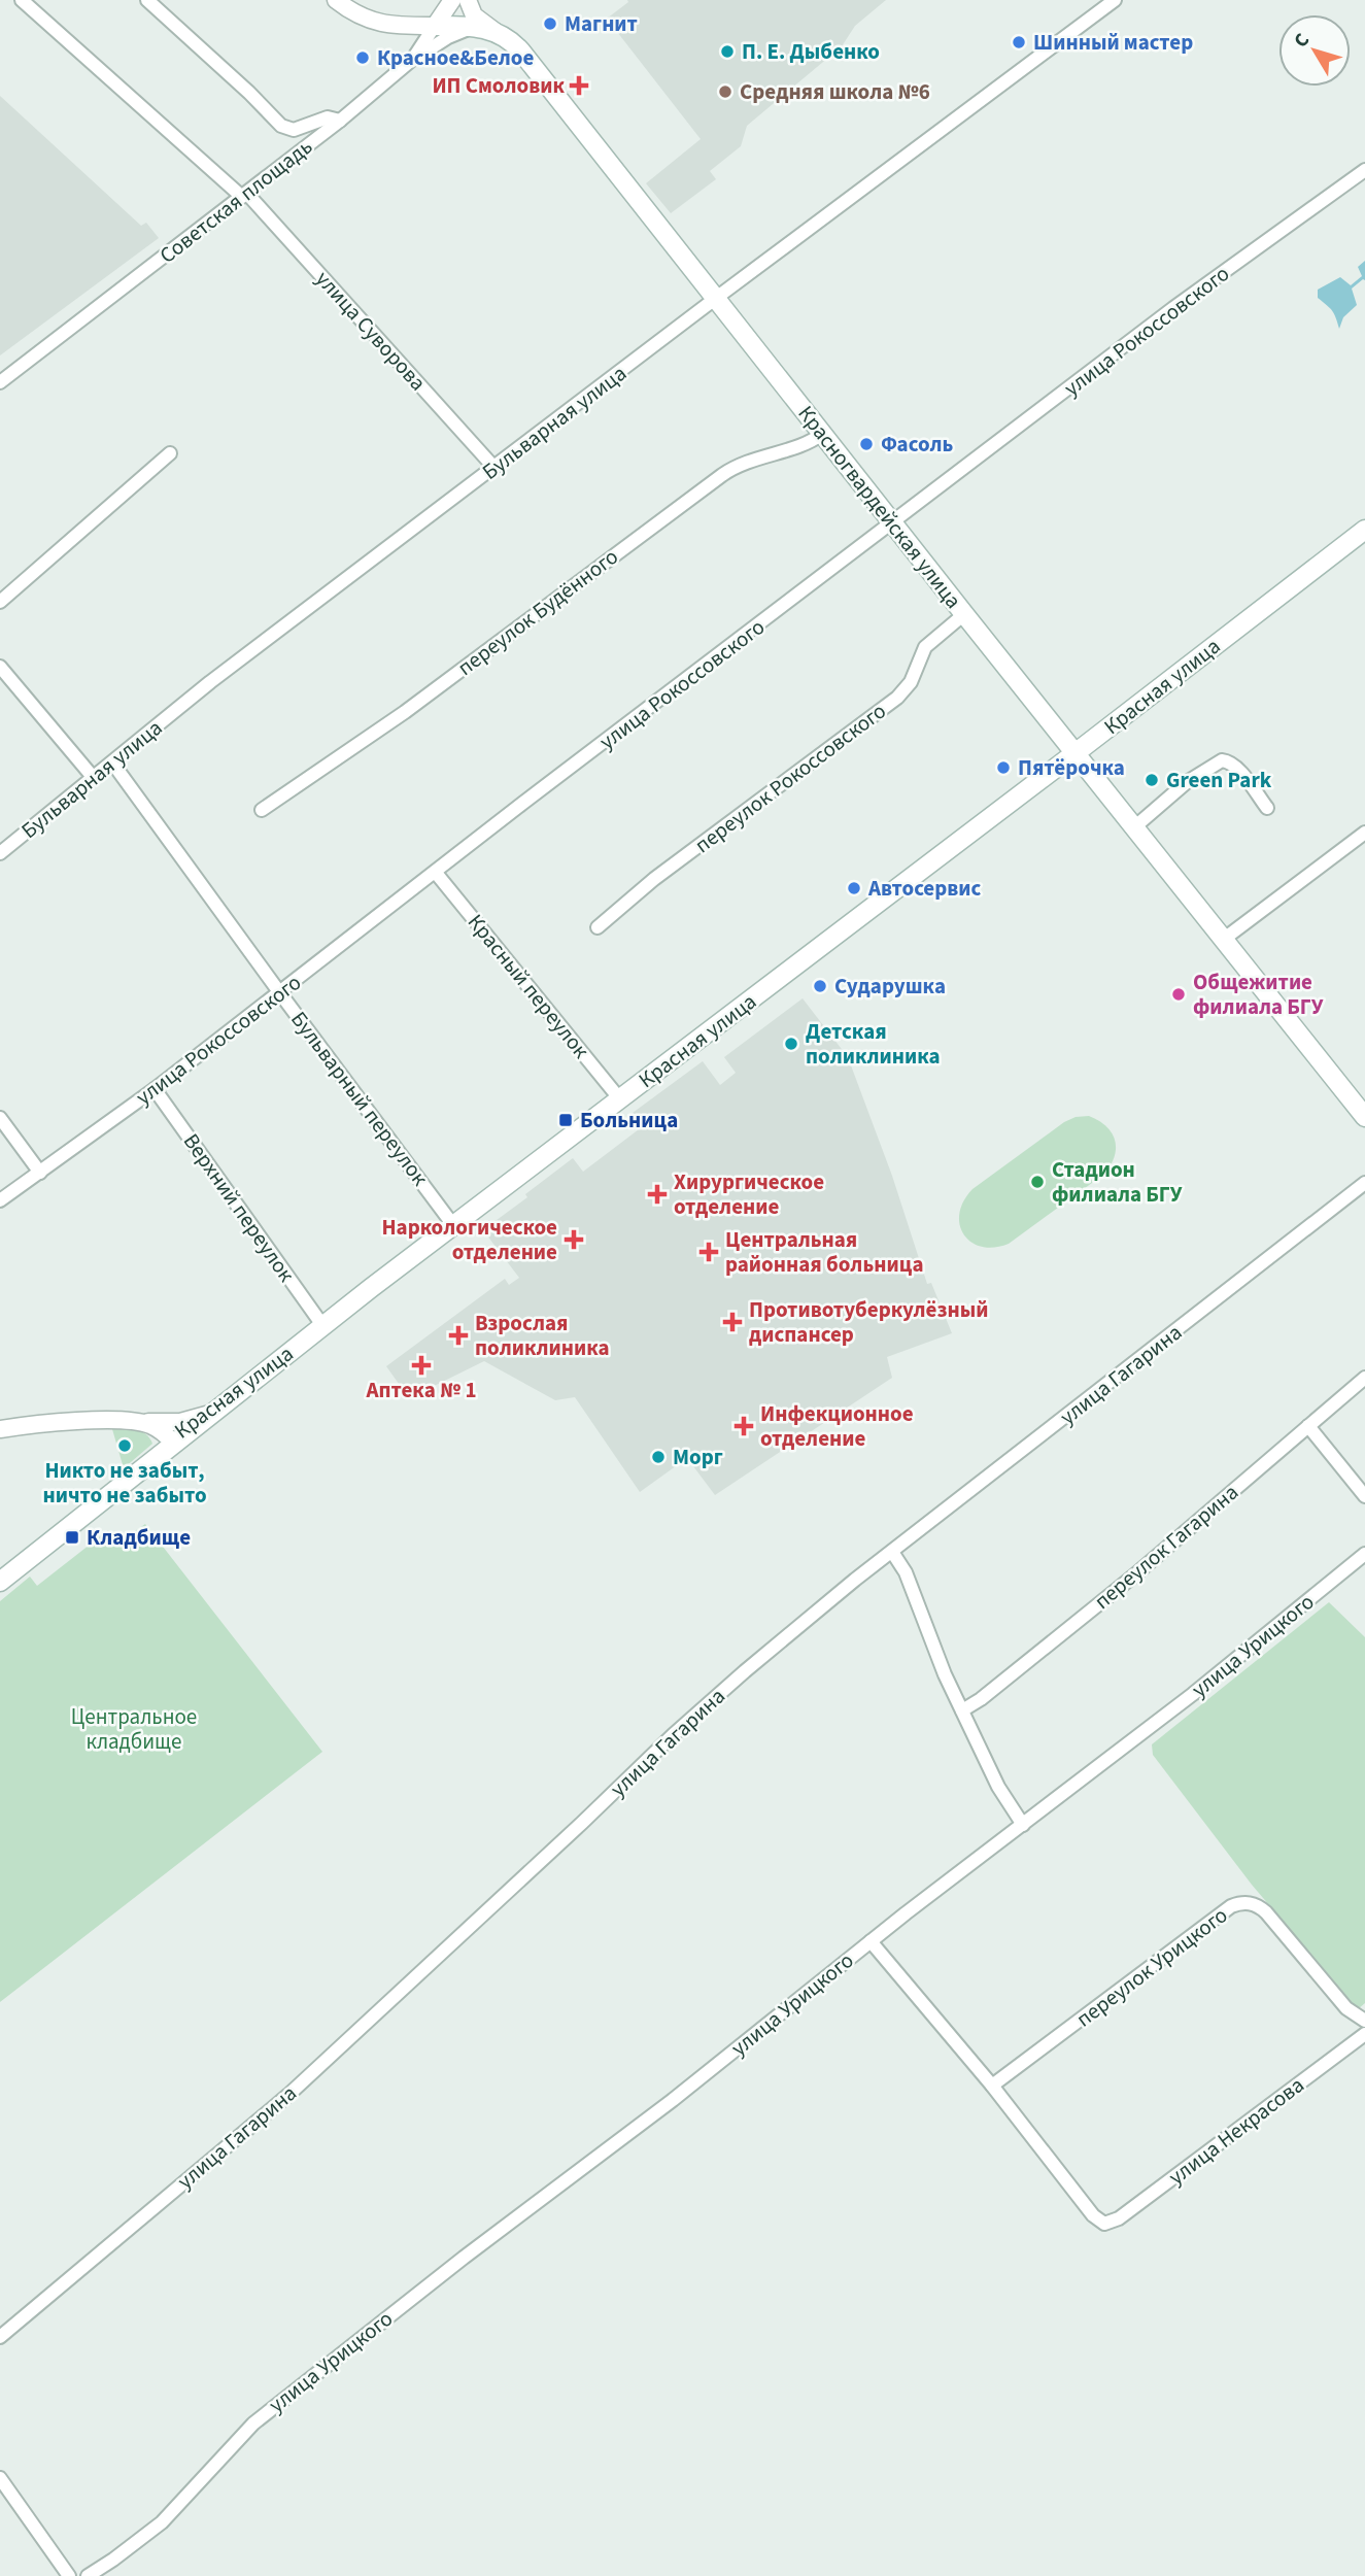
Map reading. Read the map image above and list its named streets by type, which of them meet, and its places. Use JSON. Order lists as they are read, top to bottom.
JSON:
{
  "streets": {
    "main road": ["Красногвардейская улица", "Красная улица"],
    "street": [
      "Советская площадь",
      "улица Суворова",
      "улица Рокоссовского",
      "Бульварная улица",
      "переулок Будённого",
      "переулок Рокоссовского",
      "Красный переулок",
      "Бульварный переулок",
      "Верхний переулок",
      "улица Гагарина",
      "переулок Гагарина",
      "улица Урицкого",
      "переулок Урицкого",
      "улица Некрасова"
    ]
  },
  "crossings": [
    ["Советская площадь", "улица Суворова"],
    ["улица Суворова", "Бульварная улица"],
    ["улица Рокоссовского", "Красногвардейская улица"],
    ["улица Рокоссовского", "Красный переулок"],
    ["улица Рокоссовского", "Бульварный переулок"],
    ["улица Рокоссовского", "Верхний переулок"],
    ["Бульварная улица", "Красногвардейская улица"],
    ["Бульварная улица", "Бульварный переулок"],
    ["Красногвардейская улица", "переулок Будённого"],
    ["Красногвардейская улица", "Красная улица"],
    ["Красногвардейская улица", "переулок Рокоссовского"],
    ["Красная улица", "Красный переулок"],
    ["Красная улица", "Бульварный переулок"],
    ["Красная улица", "Верхний переулок"],
    ["переулок Урицкого", "улица Некрасова"]
  ],
  "parks": ["Центральное кладбище"],
  "places": {
    "other": [
      "Магнит",
      "Шинный мастер",
      "П. Е. Дыбенко",
      "Красное&Белое",
      "Средняя школа №6",
      "Фасоль",
      "Пятёрочка",
      "Green Park",
      "Автосервис",
      "Сударушка",
      "Общежитие филиала БГУ",
      "Детская поликлиника",
      "Стадион филиала БГУ",
      "Никто не забыт, ничто не забыто",
      "Морг"
    ],
    "health": [
      "ИП Смоловик",
      "Хирургическое отделение",
      "Наркологическое отделение",
      "Центральная районная больница",
      "Противотуберкулёзный диспансер",
      "Взрослая поликлиника",
      "Аптека № 1",
      "Инфекционное отделение"
    ],
    "transit": ["Больница", "Кладбище"]
  },
  "north": "top left"
}
